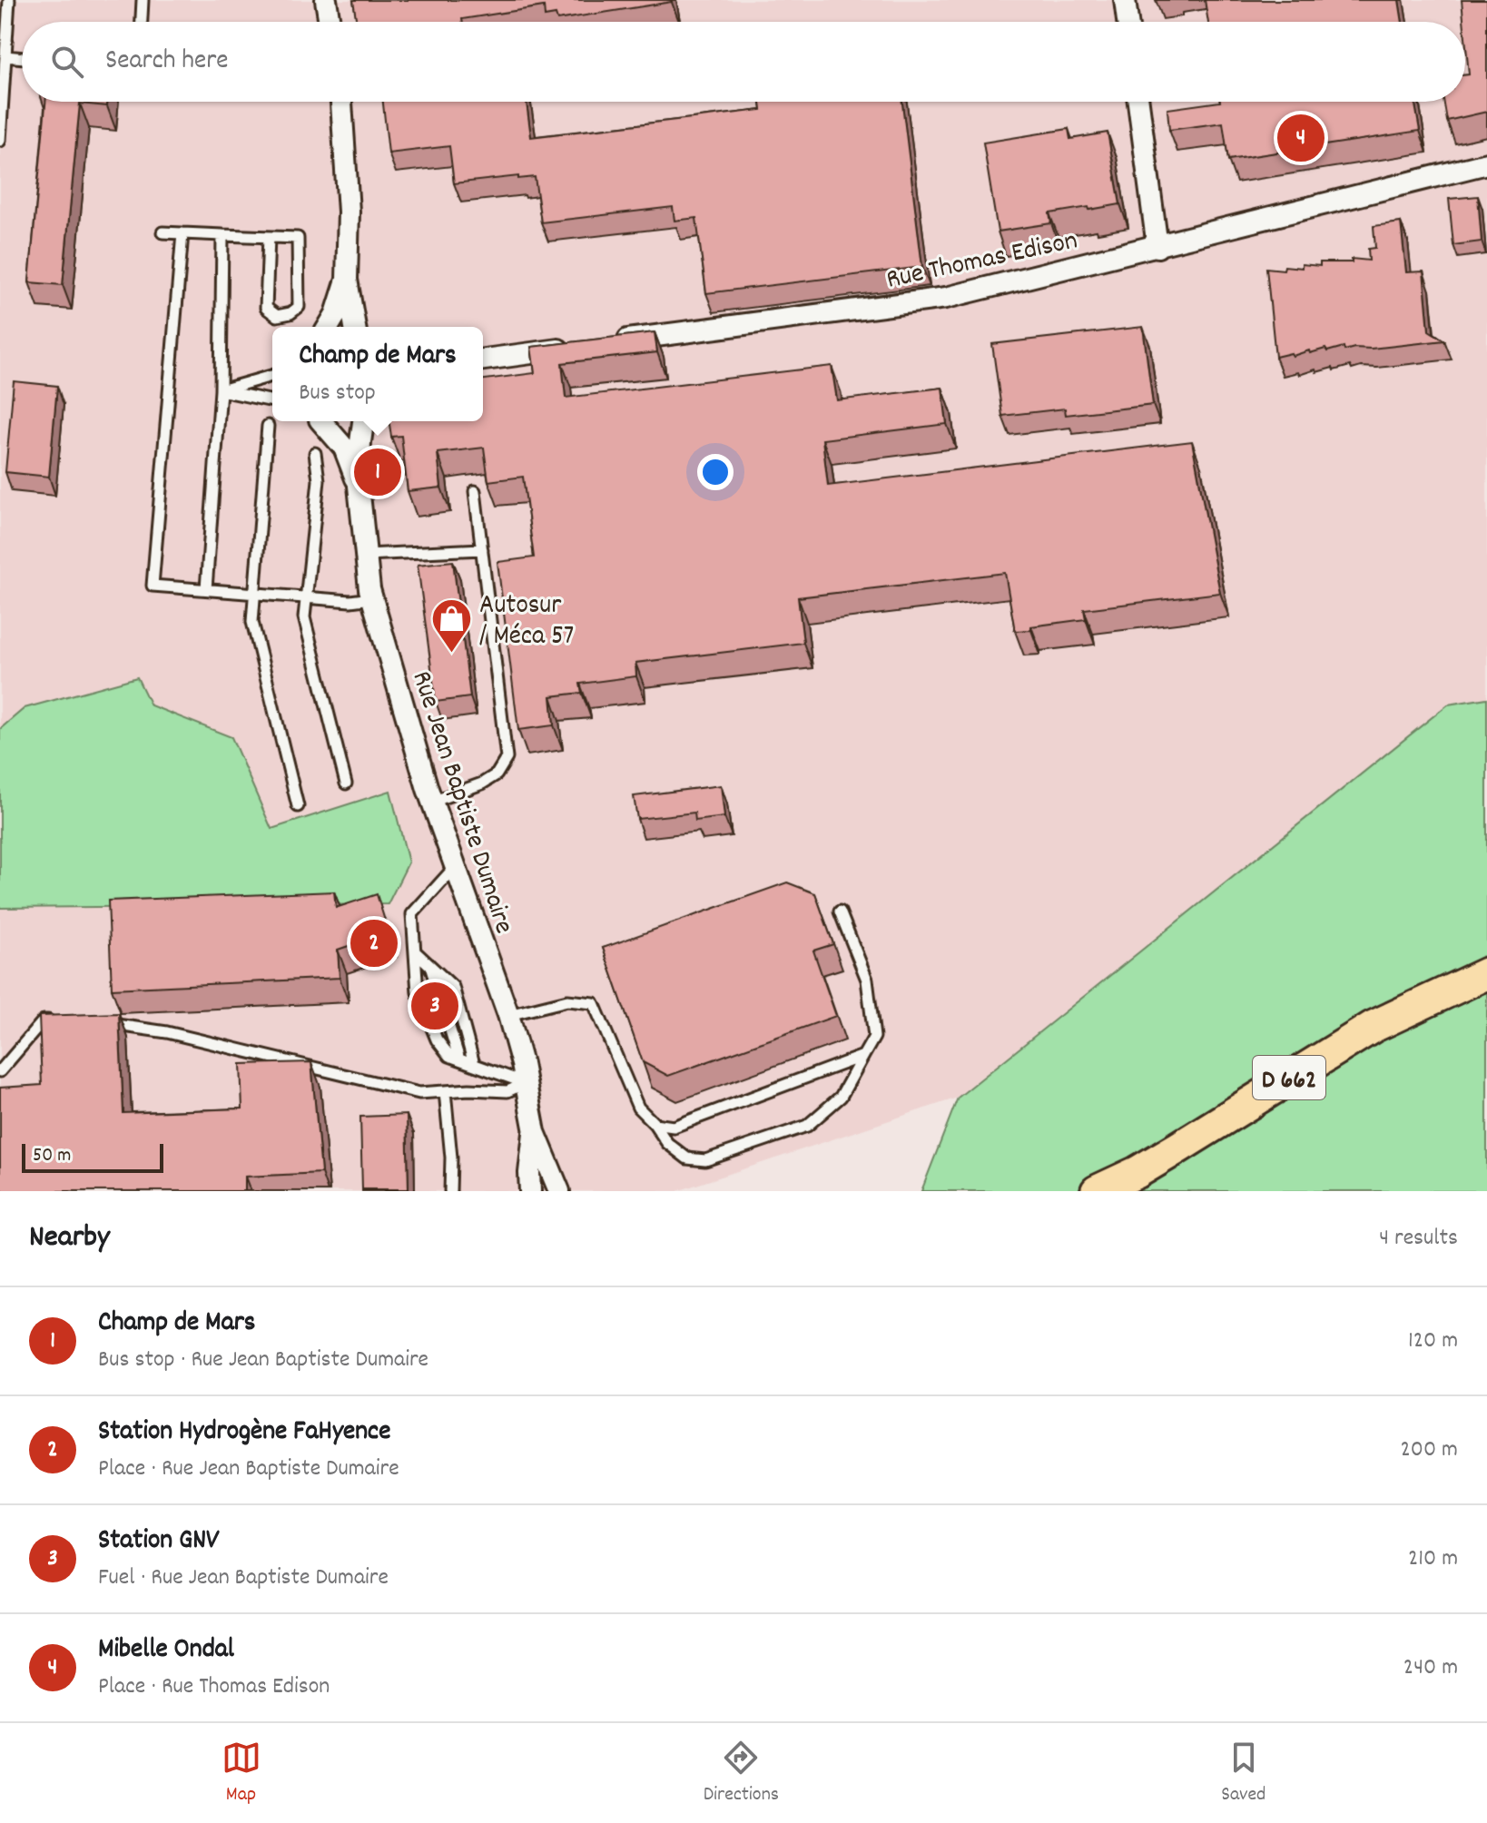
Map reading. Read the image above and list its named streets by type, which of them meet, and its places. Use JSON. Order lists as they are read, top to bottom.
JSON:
{
  "streets": {
    "main road": ["D 662"],
    "street": ["Rue Thomas Edison", "Rue Jean Baptiste Dumaire"]
  },
  "places": {
    "shop": ["Autosur / Méca 57"]
  },
  "scale_bar": "50 m",
  "page": {
    "search": "Search here",
    "pins": [
      "4",
      "1",
      "2",
      "3"
    ],
    "popup": ["Champ de Mars", "Bus stop"],
    "scale": "50 m",
    "heading": ["Nearby", "4 results"],
    "list": [
      {
        "mark": "1",
        "name": "Champ de Mars",
        "note": "Bus stop · Rue Jean Baptiste Dumaire",
        "value": "120 m"
      },
      {
        "mark": "2",
        "name": "Station Hydrogène FaHyence",
        "note": "Place · Rue Jean Baptiste Dumaire",
        "value": "200 m"
      },
      {
        "mark": "3",
        "name": "Station GNV",
        "note": "Fuel · Rue Jean Baptiste Dumaire",
        "value": "210 m"
      },
      {
        "mark": "4",
        "name": "Mibelle Ondal",
        "note": "Place · Rue Thomas Edison",
        "value": "240 m"
      }
    ],
    "nav": ["Map", "Directions", "Saved"]
  }
}
